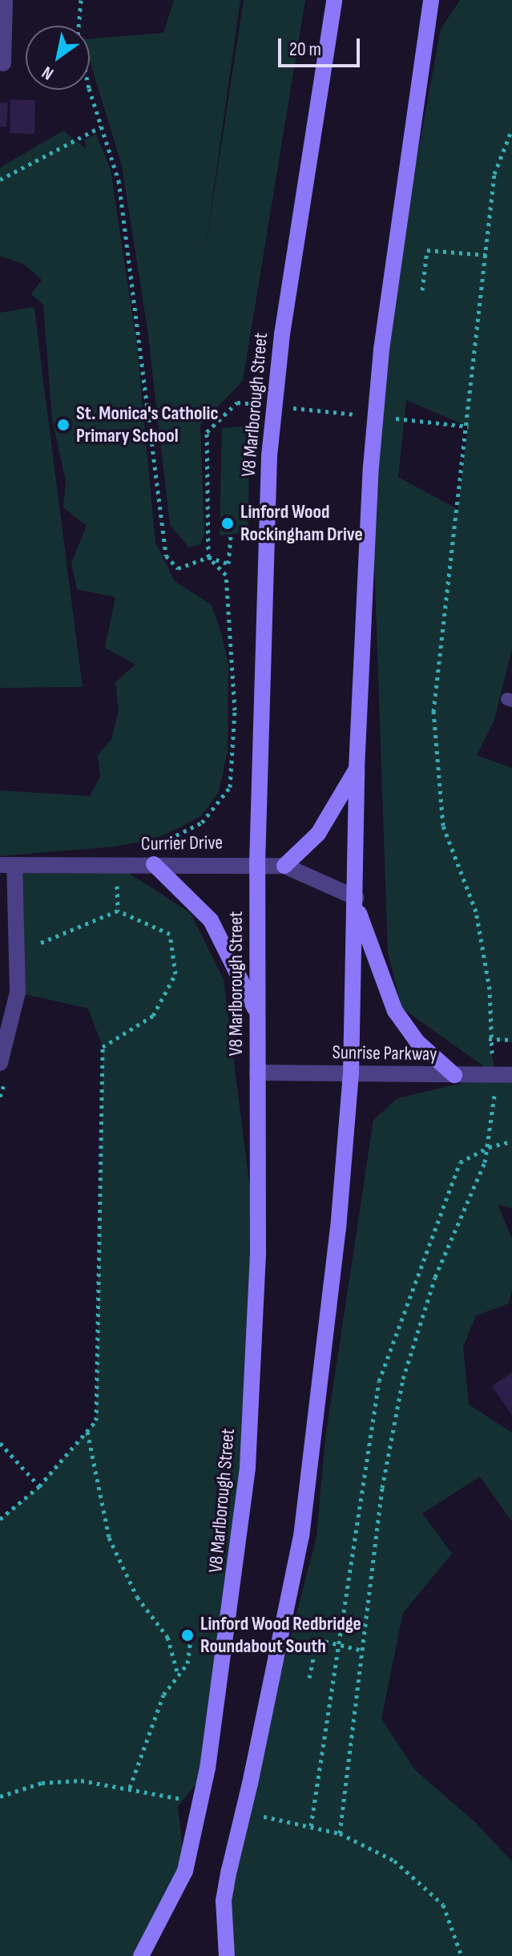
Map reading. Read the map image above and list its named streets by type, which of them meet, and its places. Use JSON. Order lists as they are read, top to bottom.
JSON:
{
  "streets": {
    "main road": ["V8 Marlborough Street"],
    "street": ["Currier Drive", "Sunrise Parkway"]
  },
  "crossings": [
    ["V8 Marlborough Street", "Currier Drive"],
    ["V8 Marlborough Street", "Sunrise Parkway"]
  ],
  "places": ["St. Monica's Catholic Primary School", "Linford Wood Rockingham Drive", "Linford Wood Redbridge Roundabout South"],
  "scale_bar": "20 m",
  "north": "bottom left"
}
